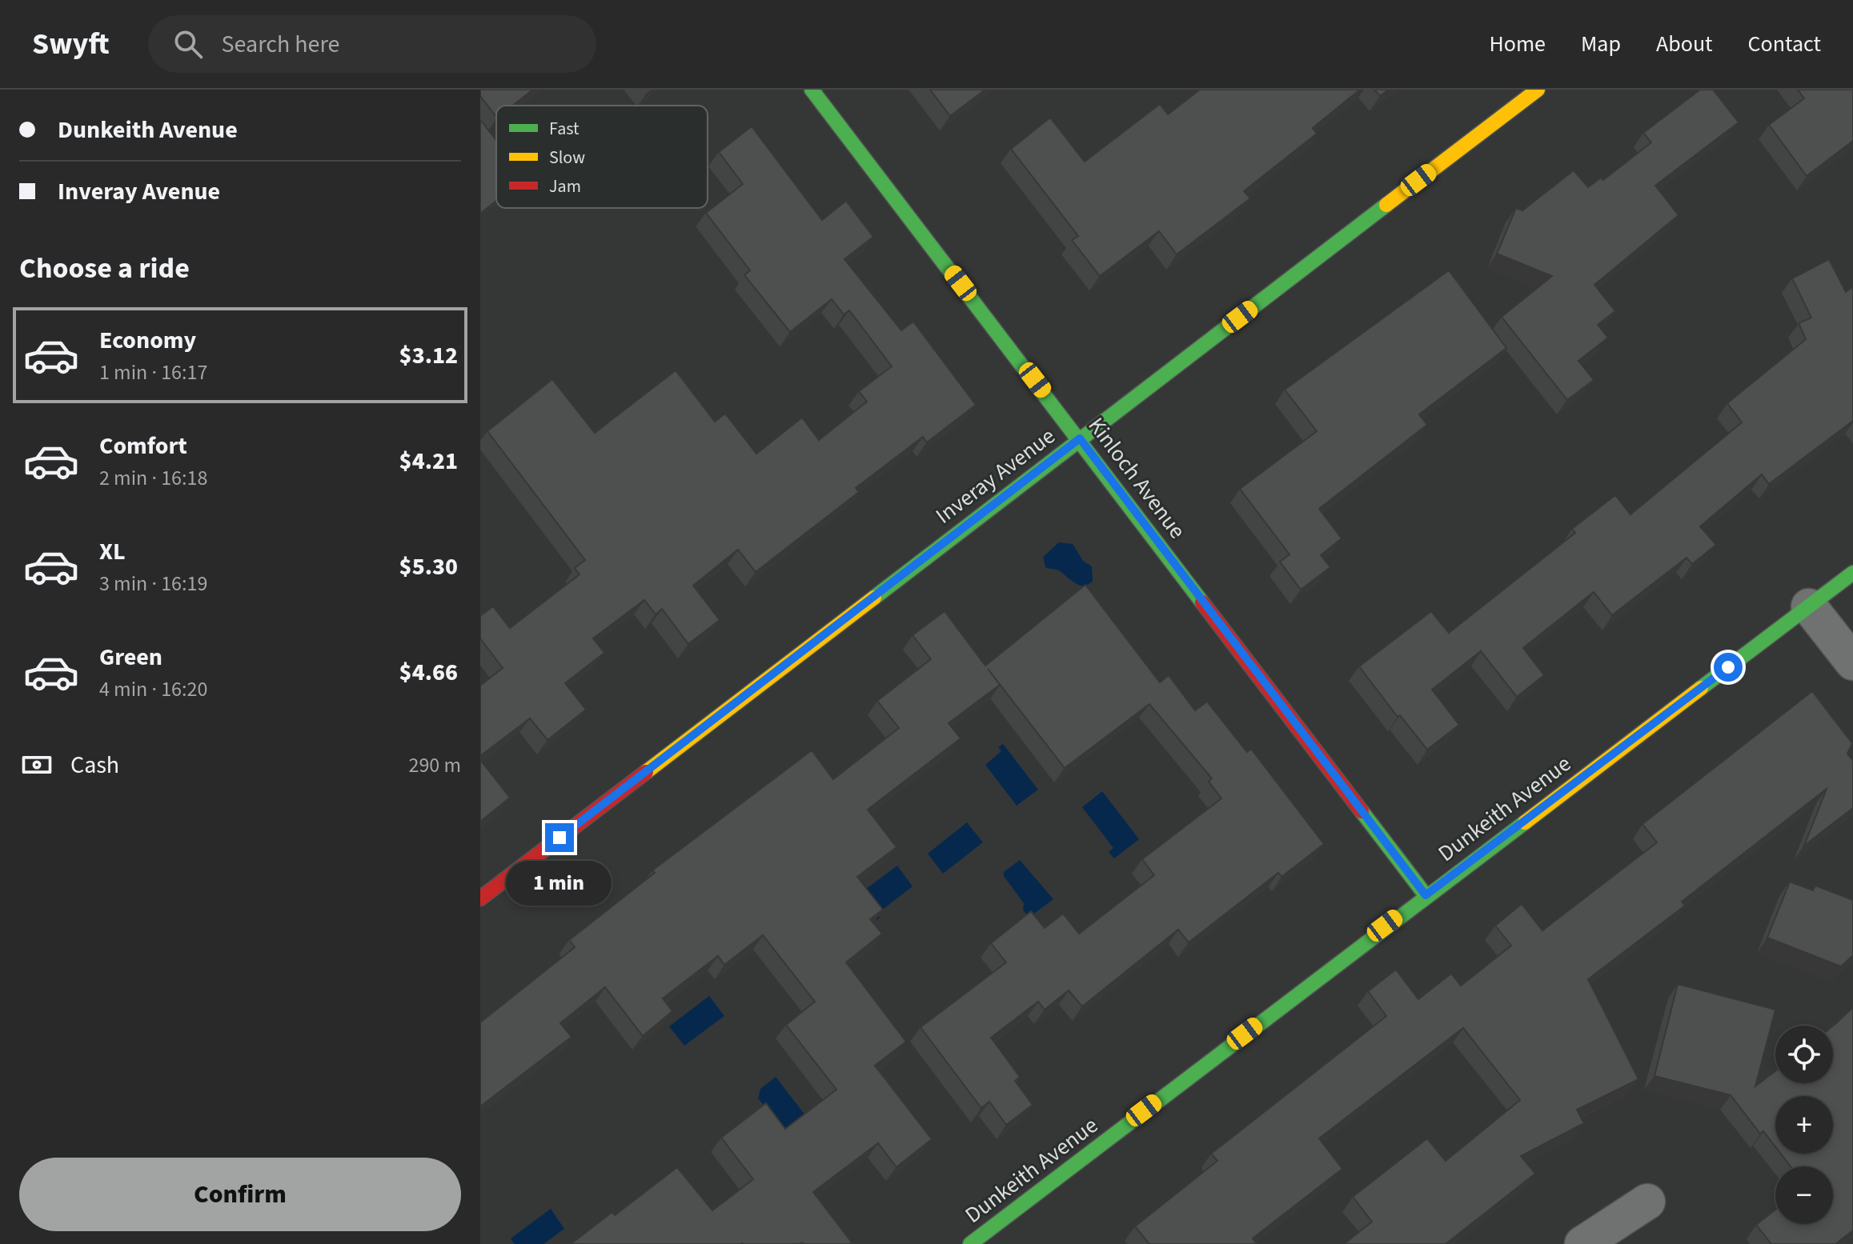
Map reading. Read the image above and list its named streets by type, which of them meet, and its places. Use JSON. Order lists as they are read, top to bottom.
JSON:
{
  "streets": {
    "street": ["Inveray Avenue", "Kinloch Avenue", "Dunkeith Avenue"]
  },
  "crossings": [
    ["Inveray Avenue", "Kinloch Avenue"],
    ["Kinloch Avenue", "Dunkeith Avenue"]
  ],
  "legend": ["Fast", "Slow", "Jam"],
  "page": {
    "header": "Swyft",
    "search": "Search here",
    "nav": [
      "Home",
      "Map",
      "About",
      "Contact"
    ],
    "banner": ["Dunkeith Avenue", "Inveray Avenue"],
    "heading": "Choose a ride",
    "list": [
      {
        "name": "Economy",
        "note": "1 min · 16:17",
        "value": "$3.12"
      },
      {
        "name": "Comfort",
        "note": "2 min · 16:18",
        "value": "$4.21"
      },
      {
        "name": "XL",
        "note": "3 min · 16:19",
        "value": "$5.30"
      },
      {
        "name": "Green",
        "note": "4 min · 16:20",
        "value": "$4.66"
      }
    ],
    "pay": ["Cash", "290 m"],
    "bubble": "1 min",
    "map_buttons": ["+", "−"],
    "buttons": "Confirm"
  }
}
